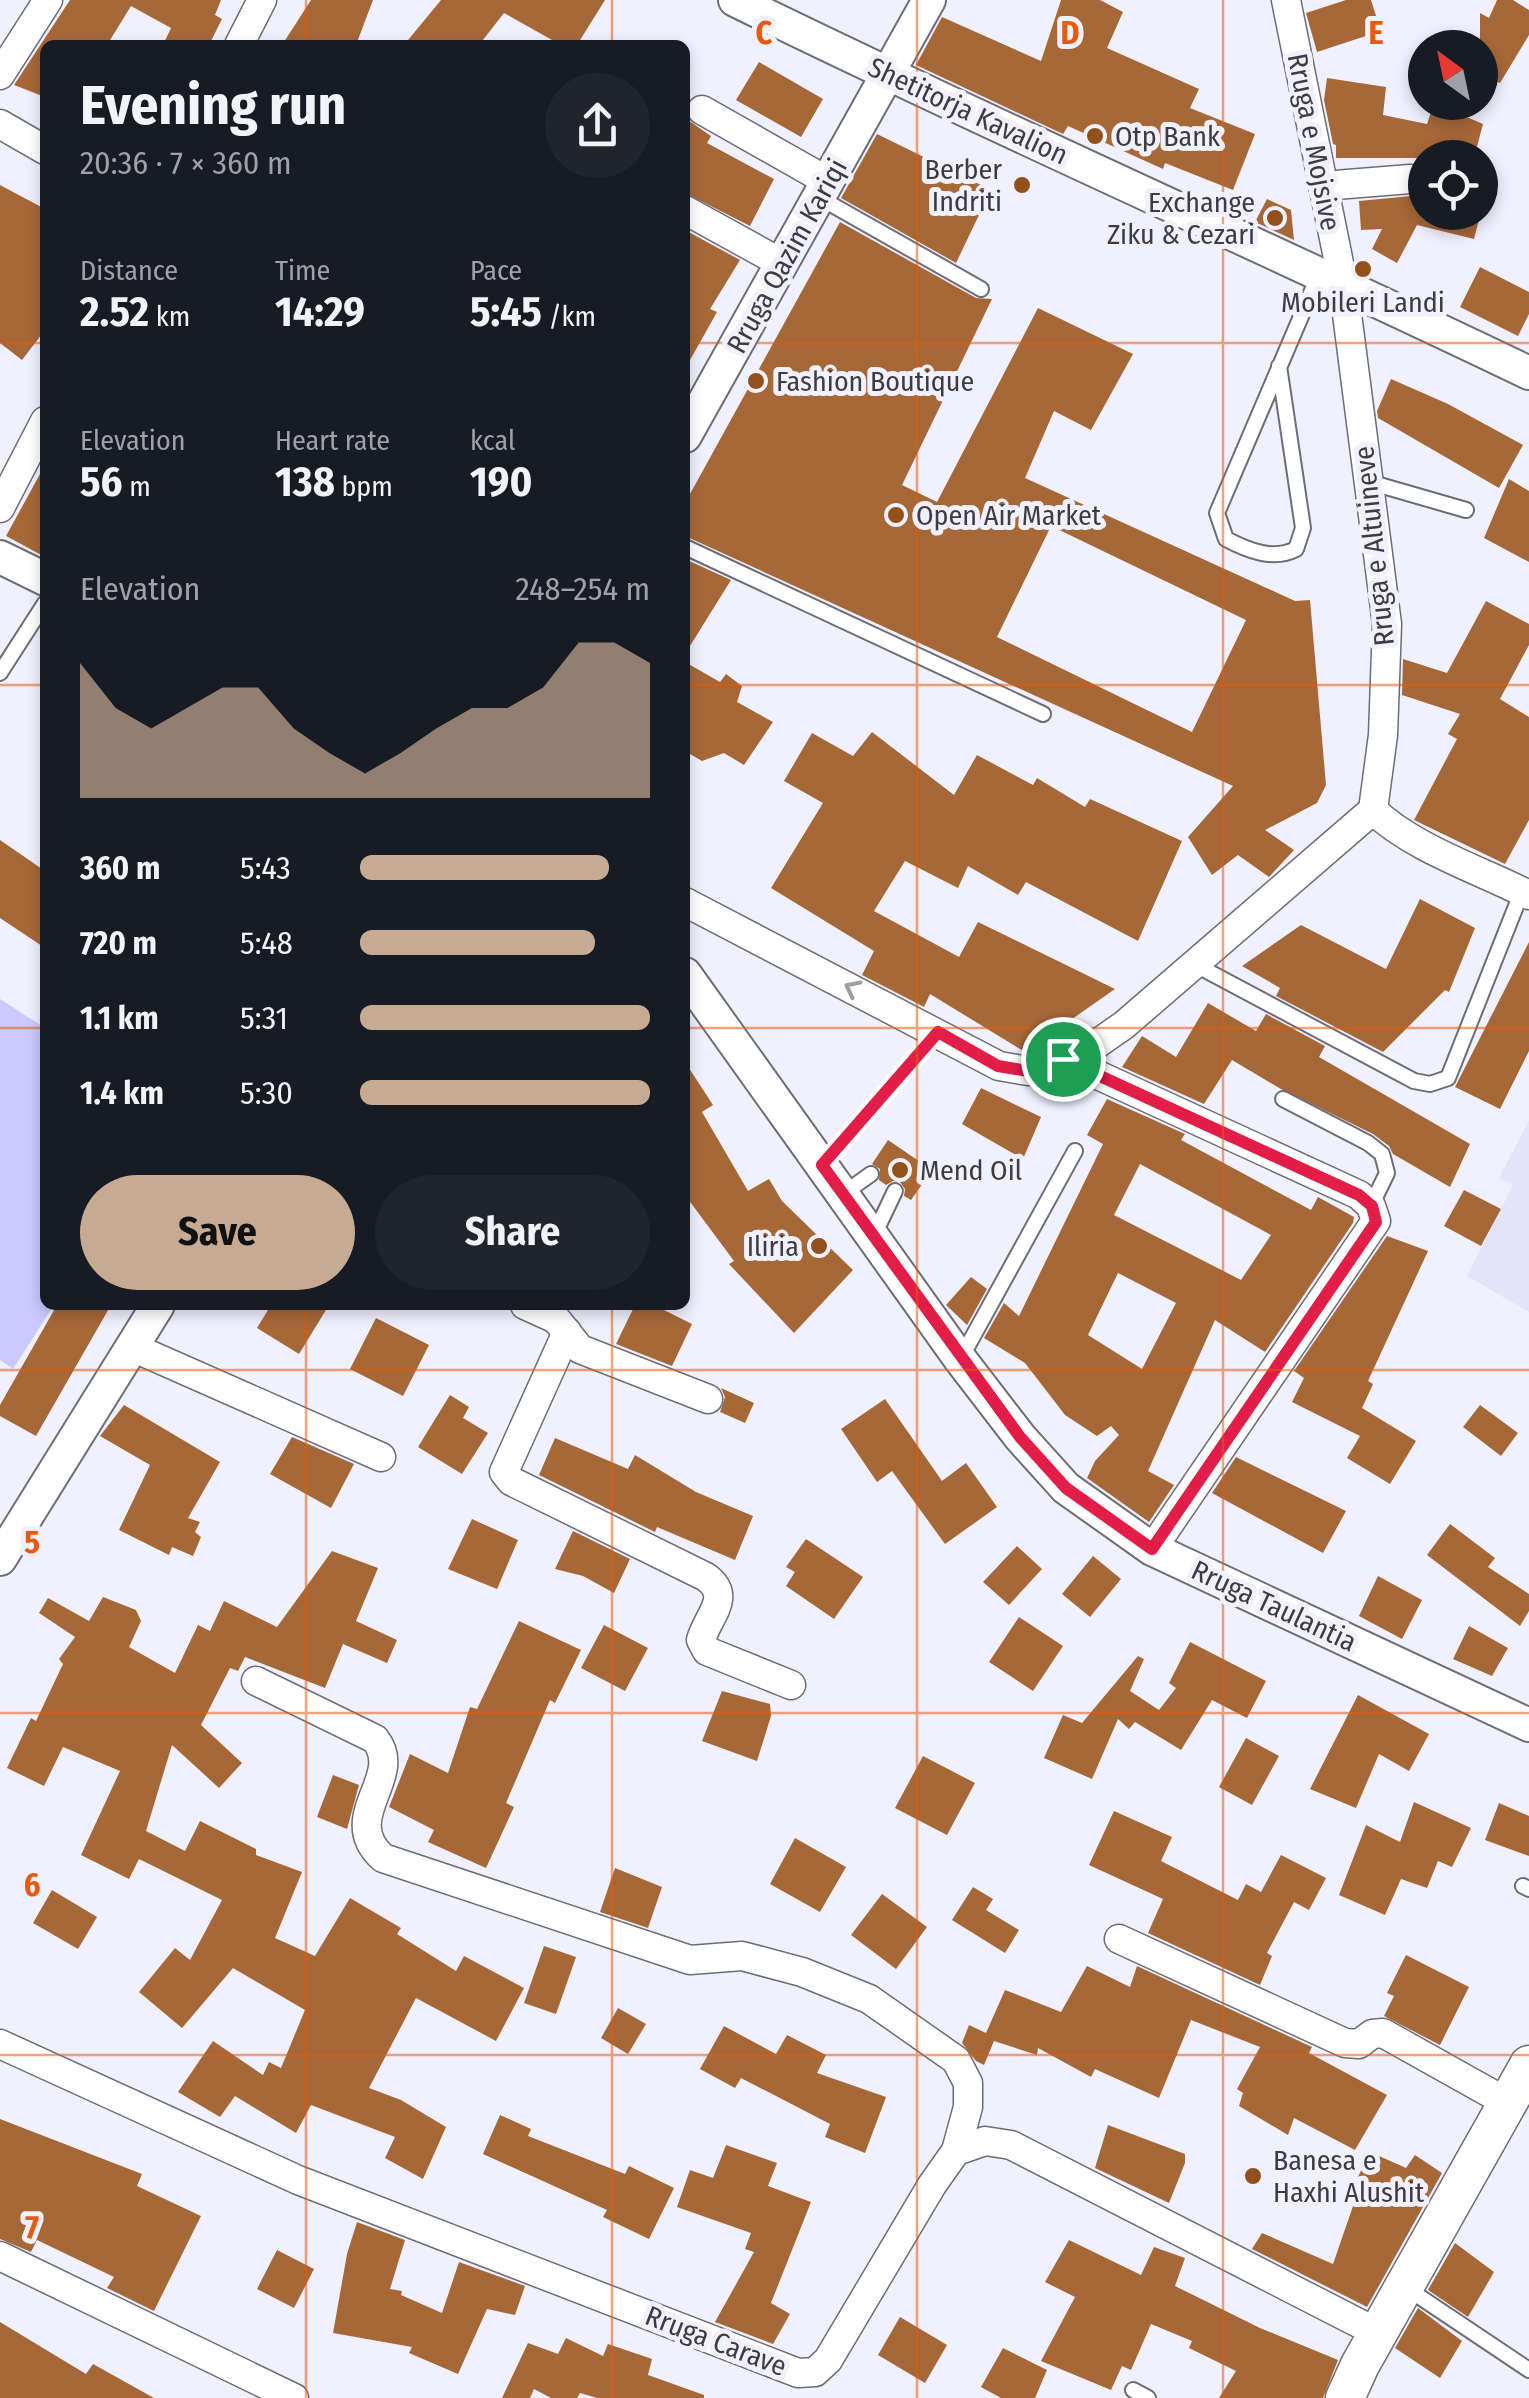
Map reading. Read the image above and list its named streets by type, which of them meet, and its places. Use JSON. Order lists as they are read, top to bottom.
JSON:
{
  "streets": {
    "street": [
      "Shetitorja Kavalion",
      "Rruga e Mojsive",
      "Rruga Qazim Kariqi",
      "Rruga e Altuineve",
      "Rruga Taulantia",
      "Rruga Carave"
    ]
  },
  "crossings": [
    ["Shetitorja Kavalion", "Rruga e Mojsive"],
    ["Shetitorja Kavalion", "Rruga Qazim Kariqi"],
    ["Shetitorja Kavalion", "Rruga e Altuineve"],
    ["Rruga e Mojsive", "Rruga e Altuineve"]
  ],
  "places": [
    "Otp Bank",
    "Berber Indriti",
    "Exchange Ziku & Cezari",
    "Mobileri Landi",
    "Fashion Boutique",
    "Open Air Market",
    "Mend Oil",
    "Iliria",
    "Banesa e Haxhi Alushit"
  ],
  "north": "top left",
  "page": {
    "heading": ["Evening run", "20:36 · 7 × 360 m"],
    "stats": [
      ["Distance", "2.52 km"],
      ["Time", "14:29"],
      ["Pace", "5:45 /km"],
      ["Elevation", "56 m"],
      ["Heart rate", "138 bpm"],
      ["kcal", "190"]
    ],
    "chart": ["Elevation", "248–254 m"],
    "list": [
      {
        "name": "360 m",
        "note": "5:43"
      },
      {
        "name": "720 m",
        "note": "5:48"
      },
      {
        "name": "1.1 km",
        "note": "5:31"
      },
      {
        "name": "1.4 km",
        "note": "5:30"
      }
    ],
    "buttons": ["Save", "Share"]
  },
  "grid": {
    "columns": ["C", "D", "E"],
    "rows": ["5", "6", "7"]
  }
}
